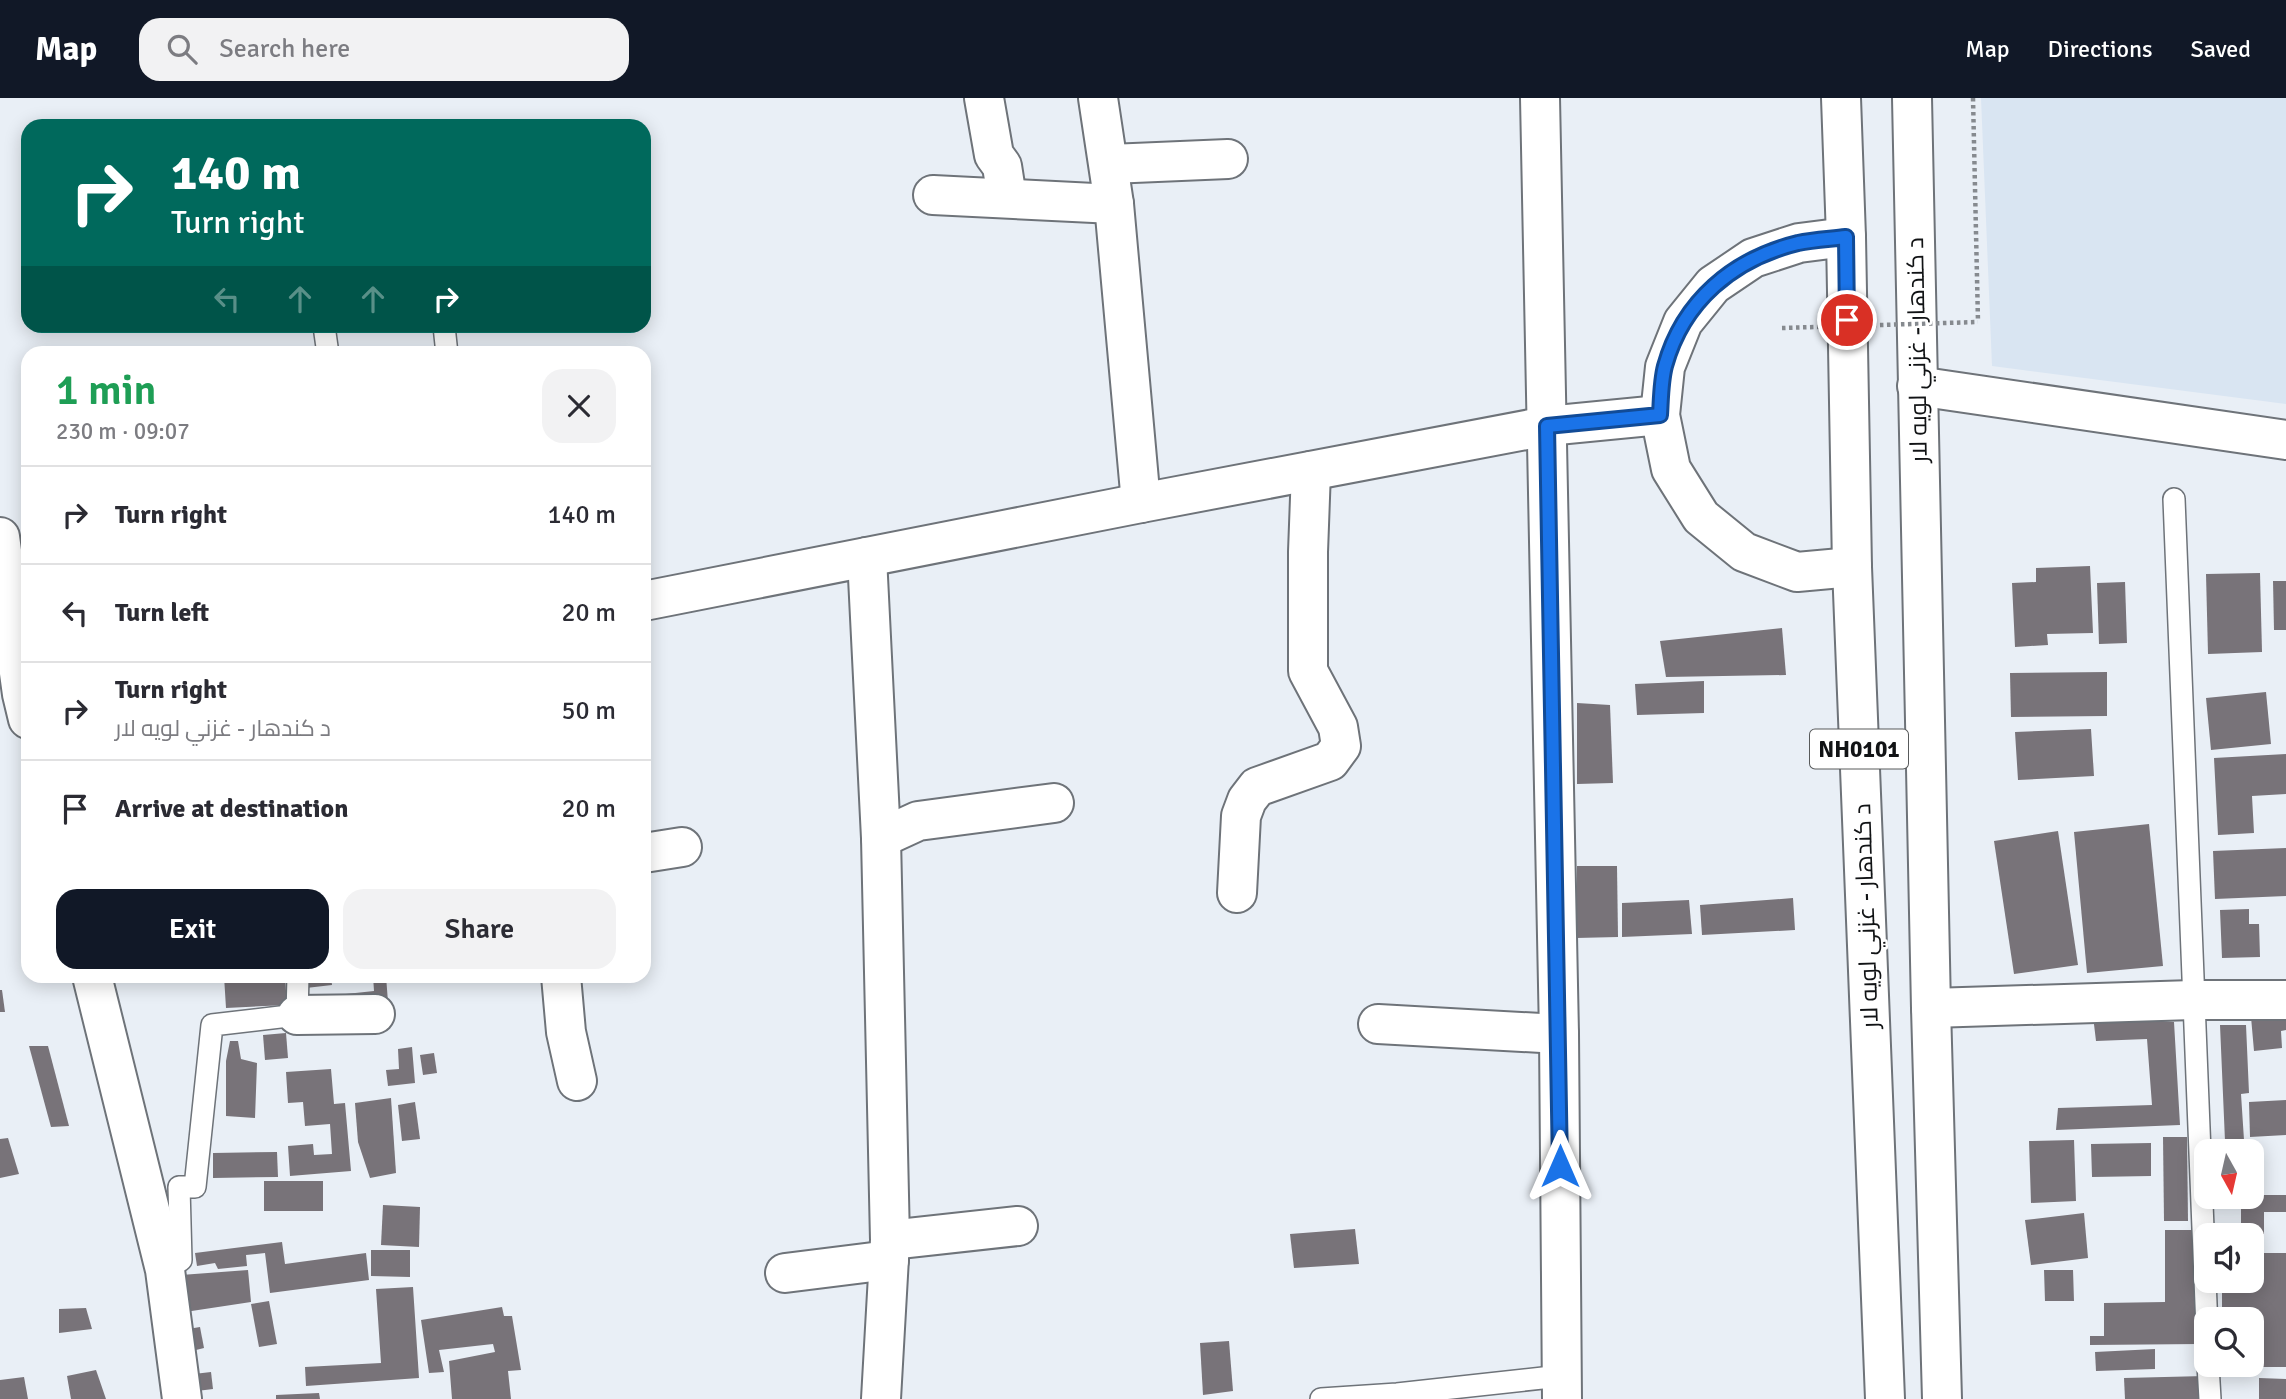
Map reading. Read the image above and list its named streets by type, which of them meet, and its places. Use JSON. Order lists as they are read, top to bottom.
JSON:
{
  "streets": {
    "main road": ["د کندهار - غزني لويه لار", "NH0101"]
  },
  "north": "bottom",
  "page": {
    "header": "Map",
    "search": "Search here",
    "nav": ["Map", "Directions", "Saved"],
    "turn": ["140 m", "Turn right"],
    "heading": ["1 min", "230 m · 09:07"],
    "list": [
      {
        "name": "Turn right",
        "value": "140 m"
      },
      {
        "name": "Turn left",
        "value": "20 m"
      },
      {
        "name": "Turn right",
        "note": "د کندهار - غزني لويه لار",
        "value": "50 m"
      },
      {
        "name": "Arrive at destination",
        "value": "20 m"
      }
    ],
    "buttons": ["Exit", "Share"]
  }
}
